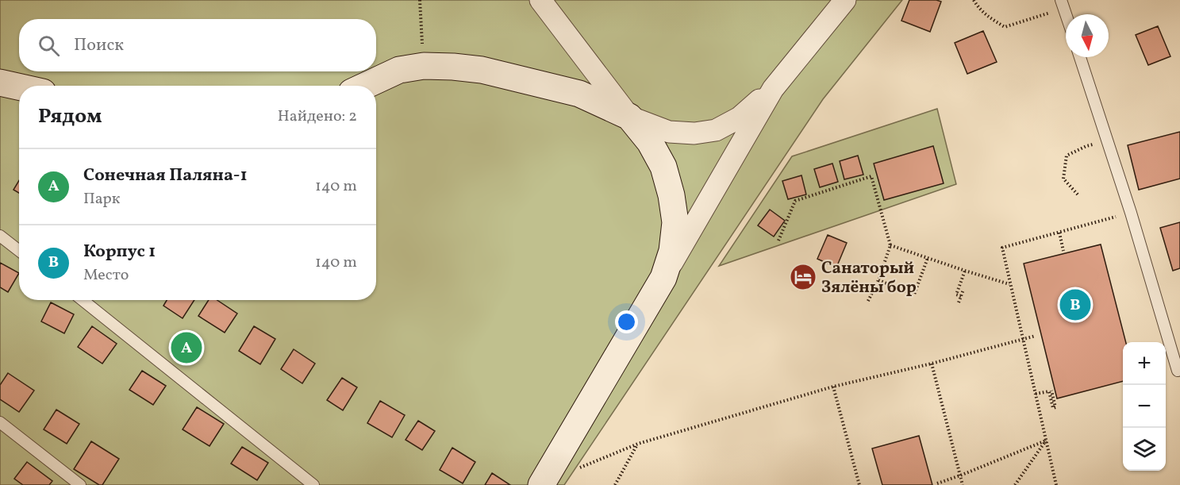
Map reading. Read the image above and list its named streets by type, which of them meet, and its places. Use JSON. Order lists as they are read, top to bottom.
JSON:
{
  "places": {
    "hotel": ["Санаторый Зялёны бор"]
  },
  "north": "bottom",
  "page": {
    "search": "Поиск",
    "heading": ["Рядом", "Найдено: 2"],
    "list": [
      {
        "mark": "A",
        "name": "Сонечная Паляна-1",
        "note": "Парк",
        "value": "140 m"
      },
      {
        "mark": "B",
        "name": "Корпус 1",
        "note": "Место",
        "value": "140 m"
      }
    ],
    "pins": ["B", "A"],
    "map_buttons": ["+", "−"]
  }
}
